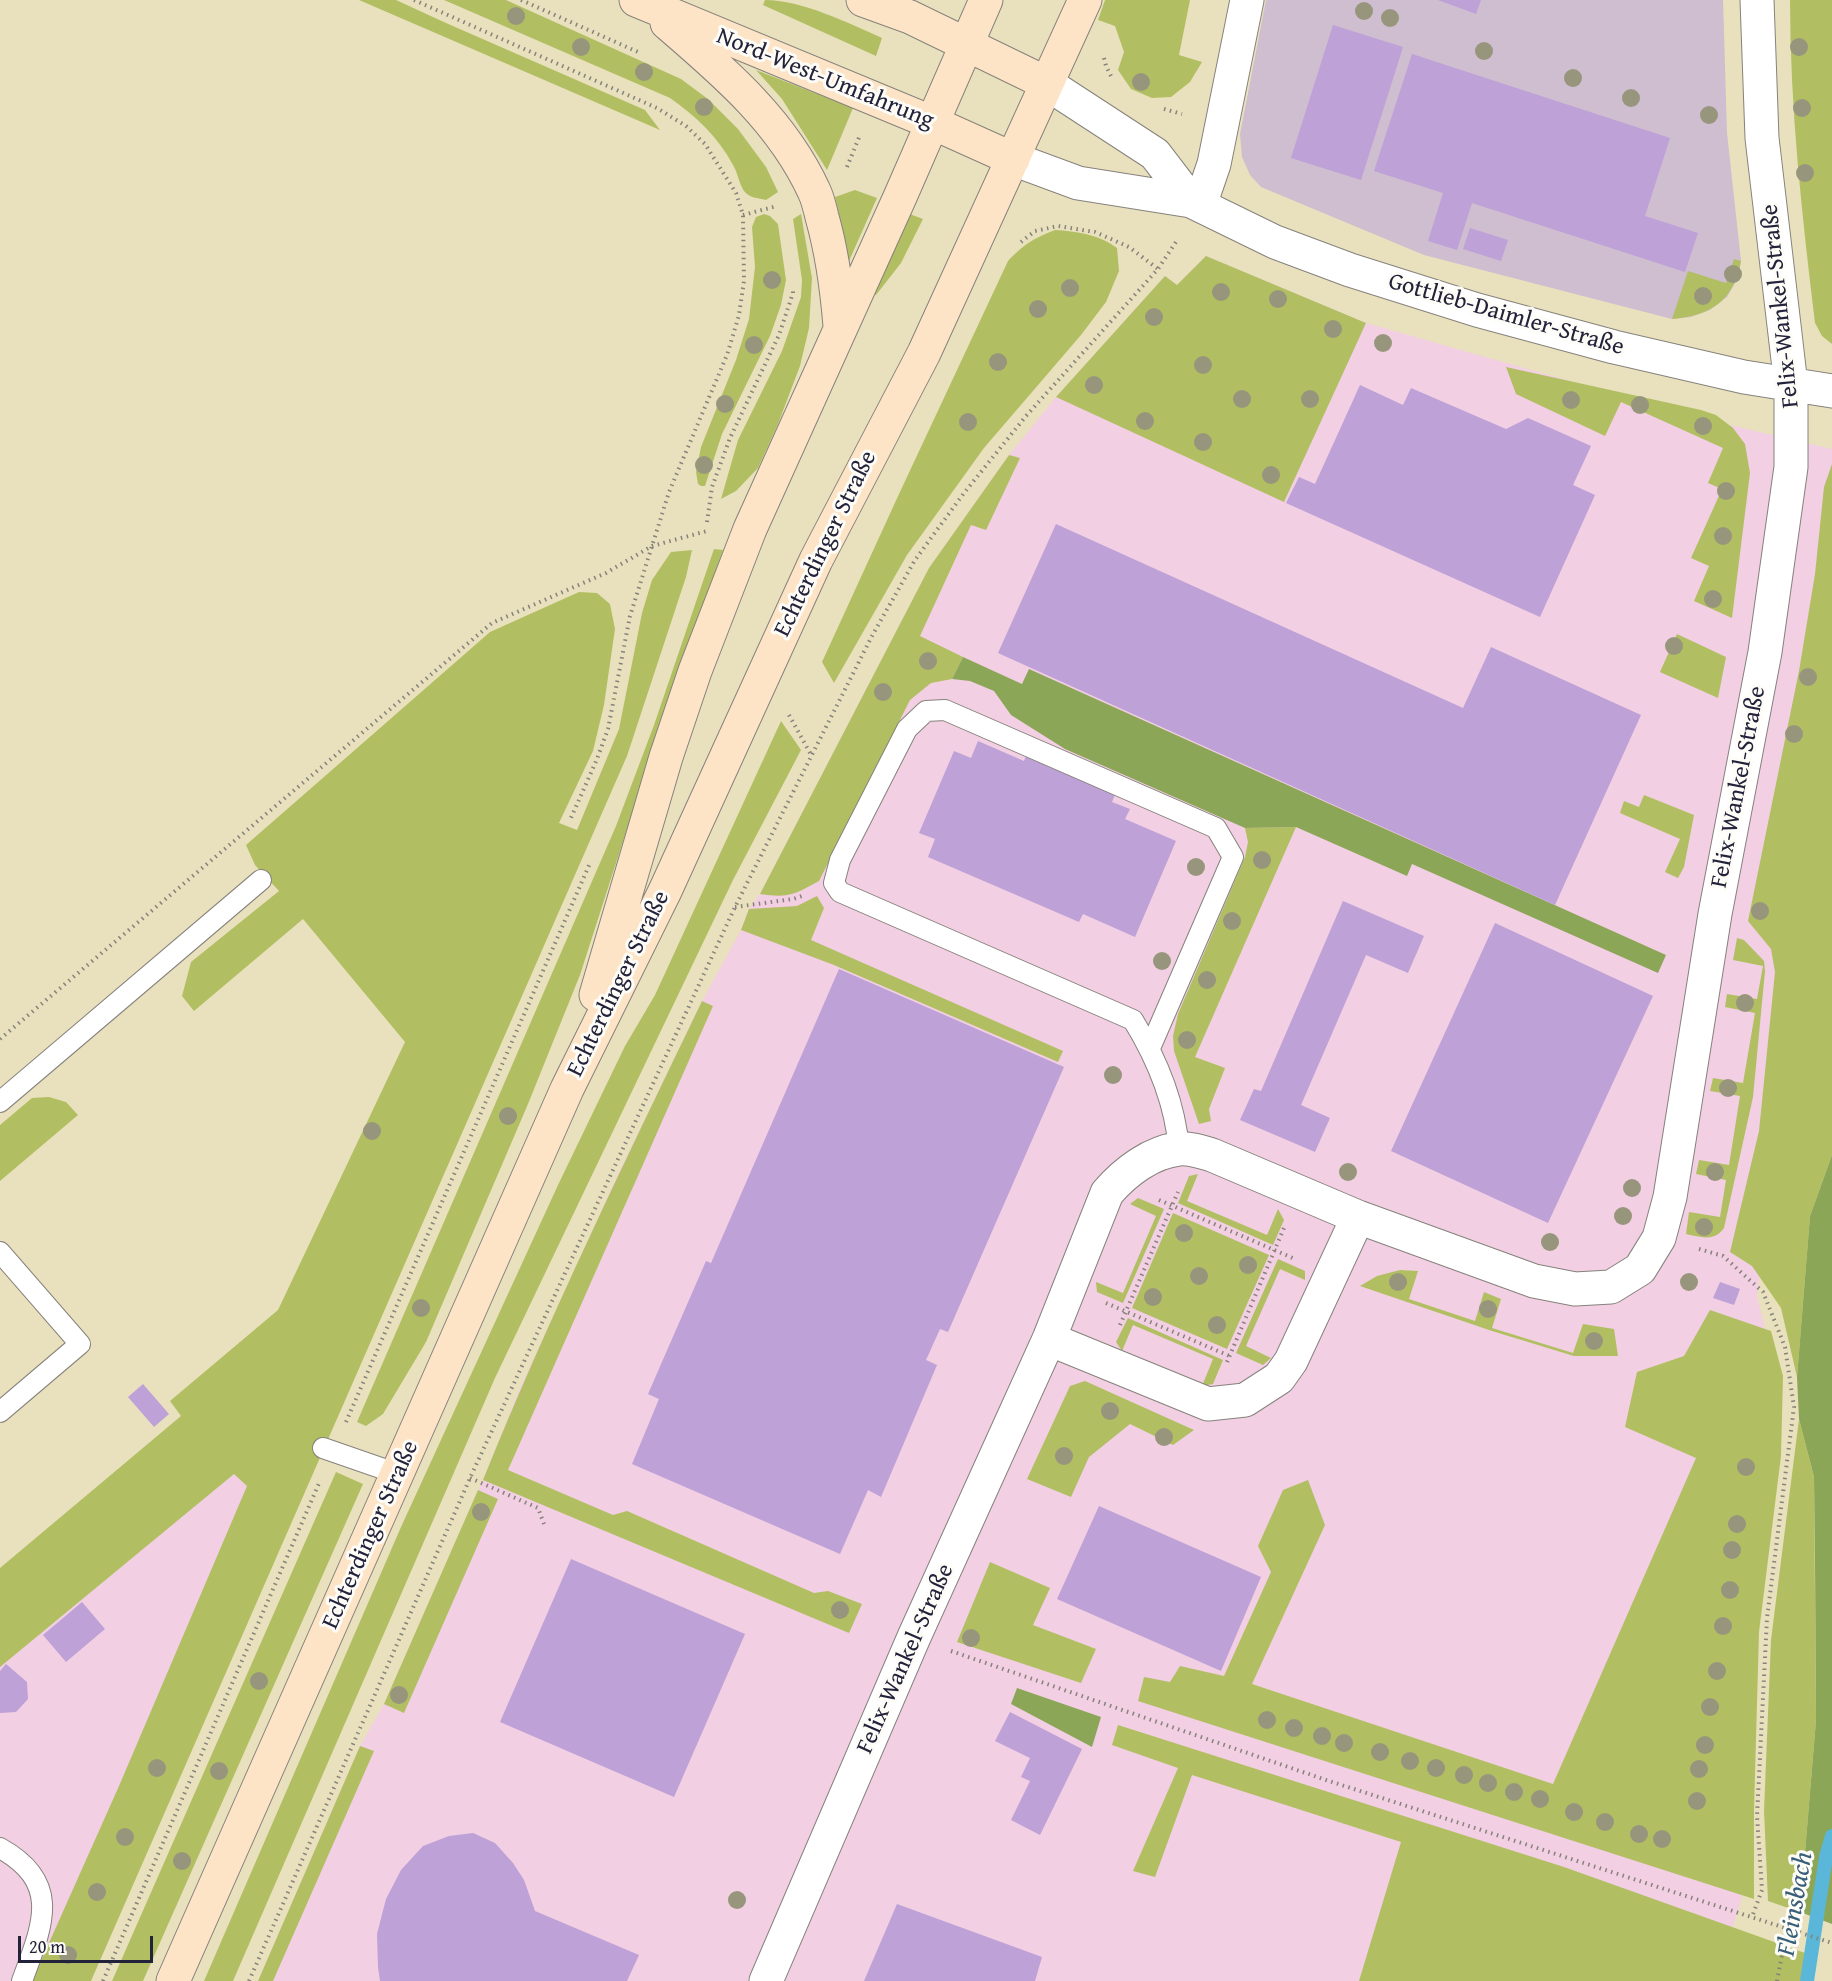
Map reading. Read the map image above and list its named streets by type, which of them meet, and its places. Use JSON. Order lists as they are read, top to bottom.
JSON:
{
  "streets": {
    "main road": ["Nord-West-Umfahrung", "Echterdinger Straße"],
    "street": ["Felix-Wankel-Straße", "Gottlieb-Daimler-Straße"]
  },
  "crossings": [
    ["Nord-West-Umfahrung", "Gottlieb-Daimler-Straße"],
    ["Nord-West-Umfahrung", "Echterdinger Straße"],
    ["Felix-Wankel-Straße", "Gottlieb-Daimler-Straße"],
    ["Gottlieb-Daimler-Straße", "Echterdinger Straße"]
  ],
  "water": ["Fleinsbach"],
  "scale_bar": "20 m"
}
